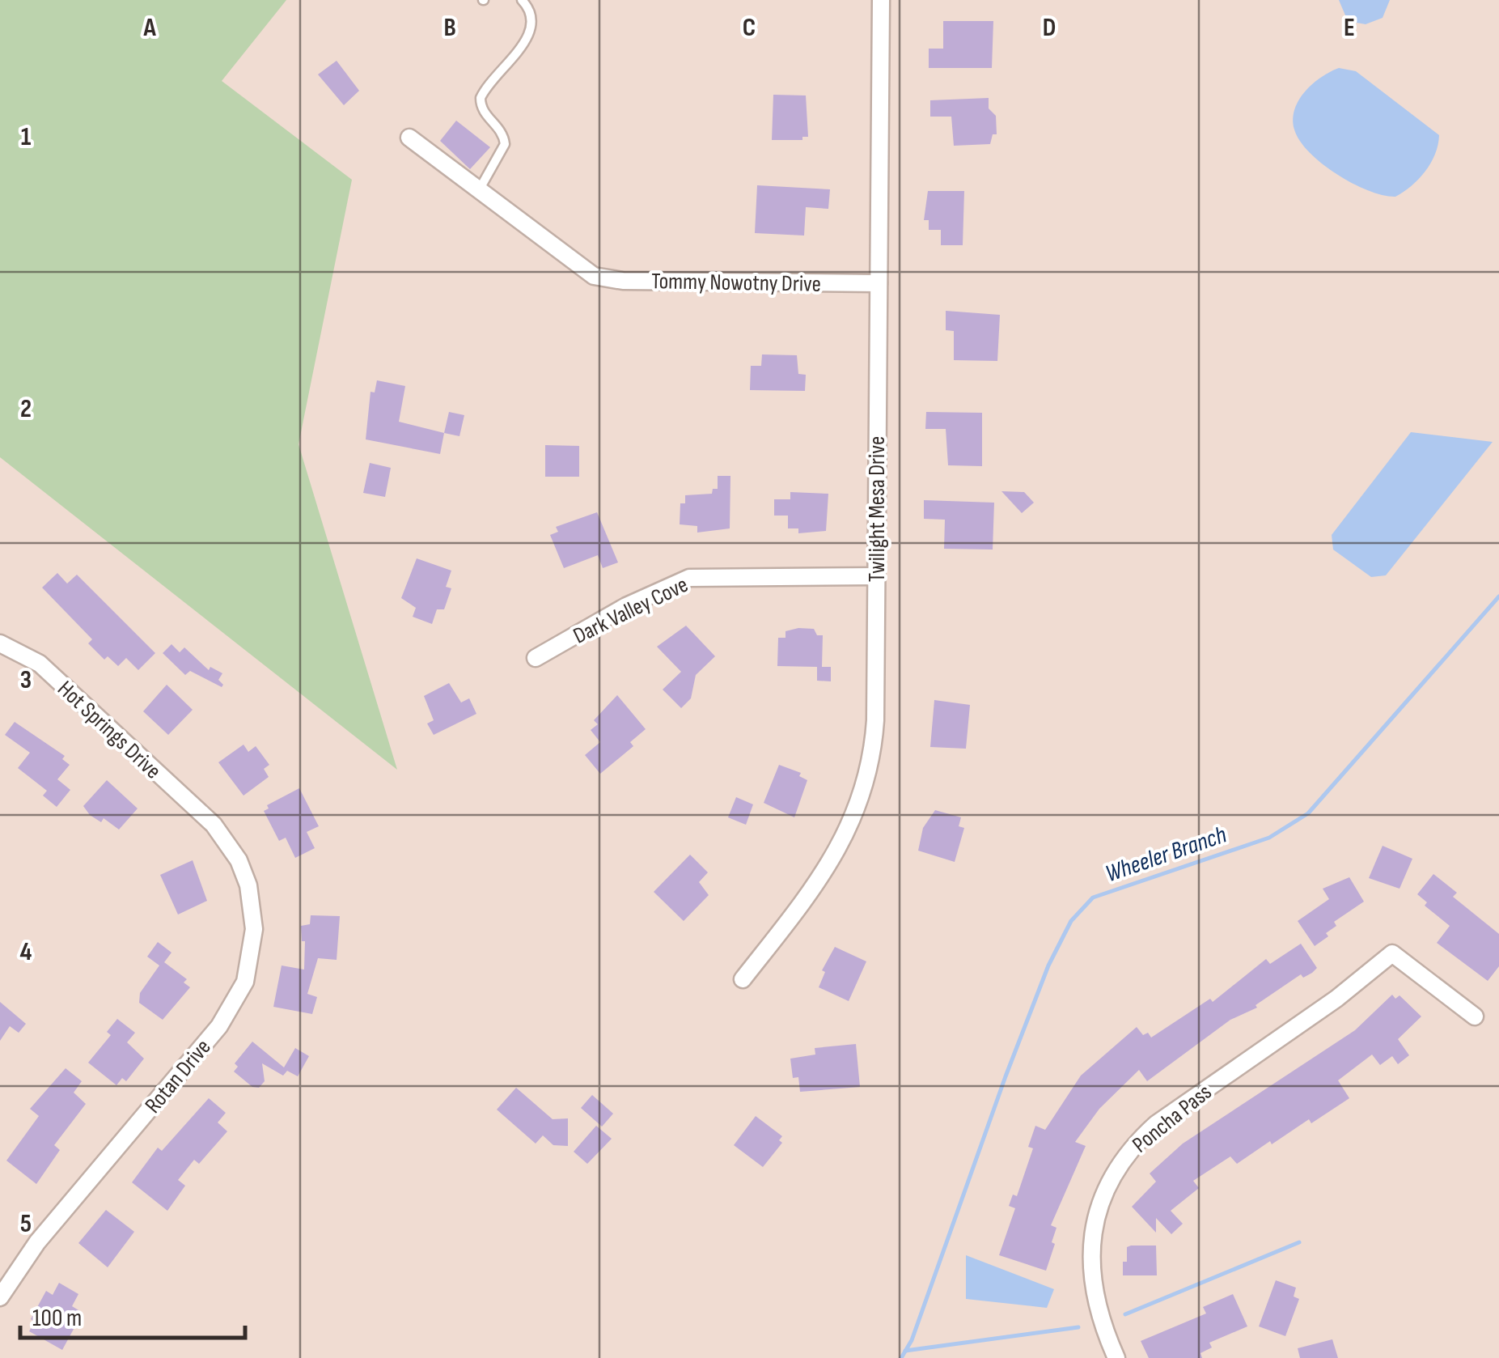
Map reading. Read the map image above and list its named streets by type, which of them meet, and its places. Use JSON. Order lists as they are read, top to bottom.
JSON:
{
  "streets": {
    "street": [
      "Tommy Nowotny Drive",
      "Twilight Mesa Drive",
      "Dark Valley Cove",
      "Hot Springs Drive",
      "Rotan Drive",
      "Poncha Pass"
    ]
  },
  "crossings": [
    ["Tommy Nowotny Drive", "Twilight Mesa Drive"],
    ["Twilight Mesa Drive", "Dark Valley Cove"],
    ["Hot Springs Drive", "Rotan Drive"]
  ],
  "water": ["Wheeler Branch"],
  "scale_bar": "100 m",
  "grid": {
    "columns": [
      "A",
      "B",
      "C",
      "D",
      "E"
    ],
    "rows": [
      "1",
      "2",
      "3",
      "4",
      "5"
    ]
  }
}
